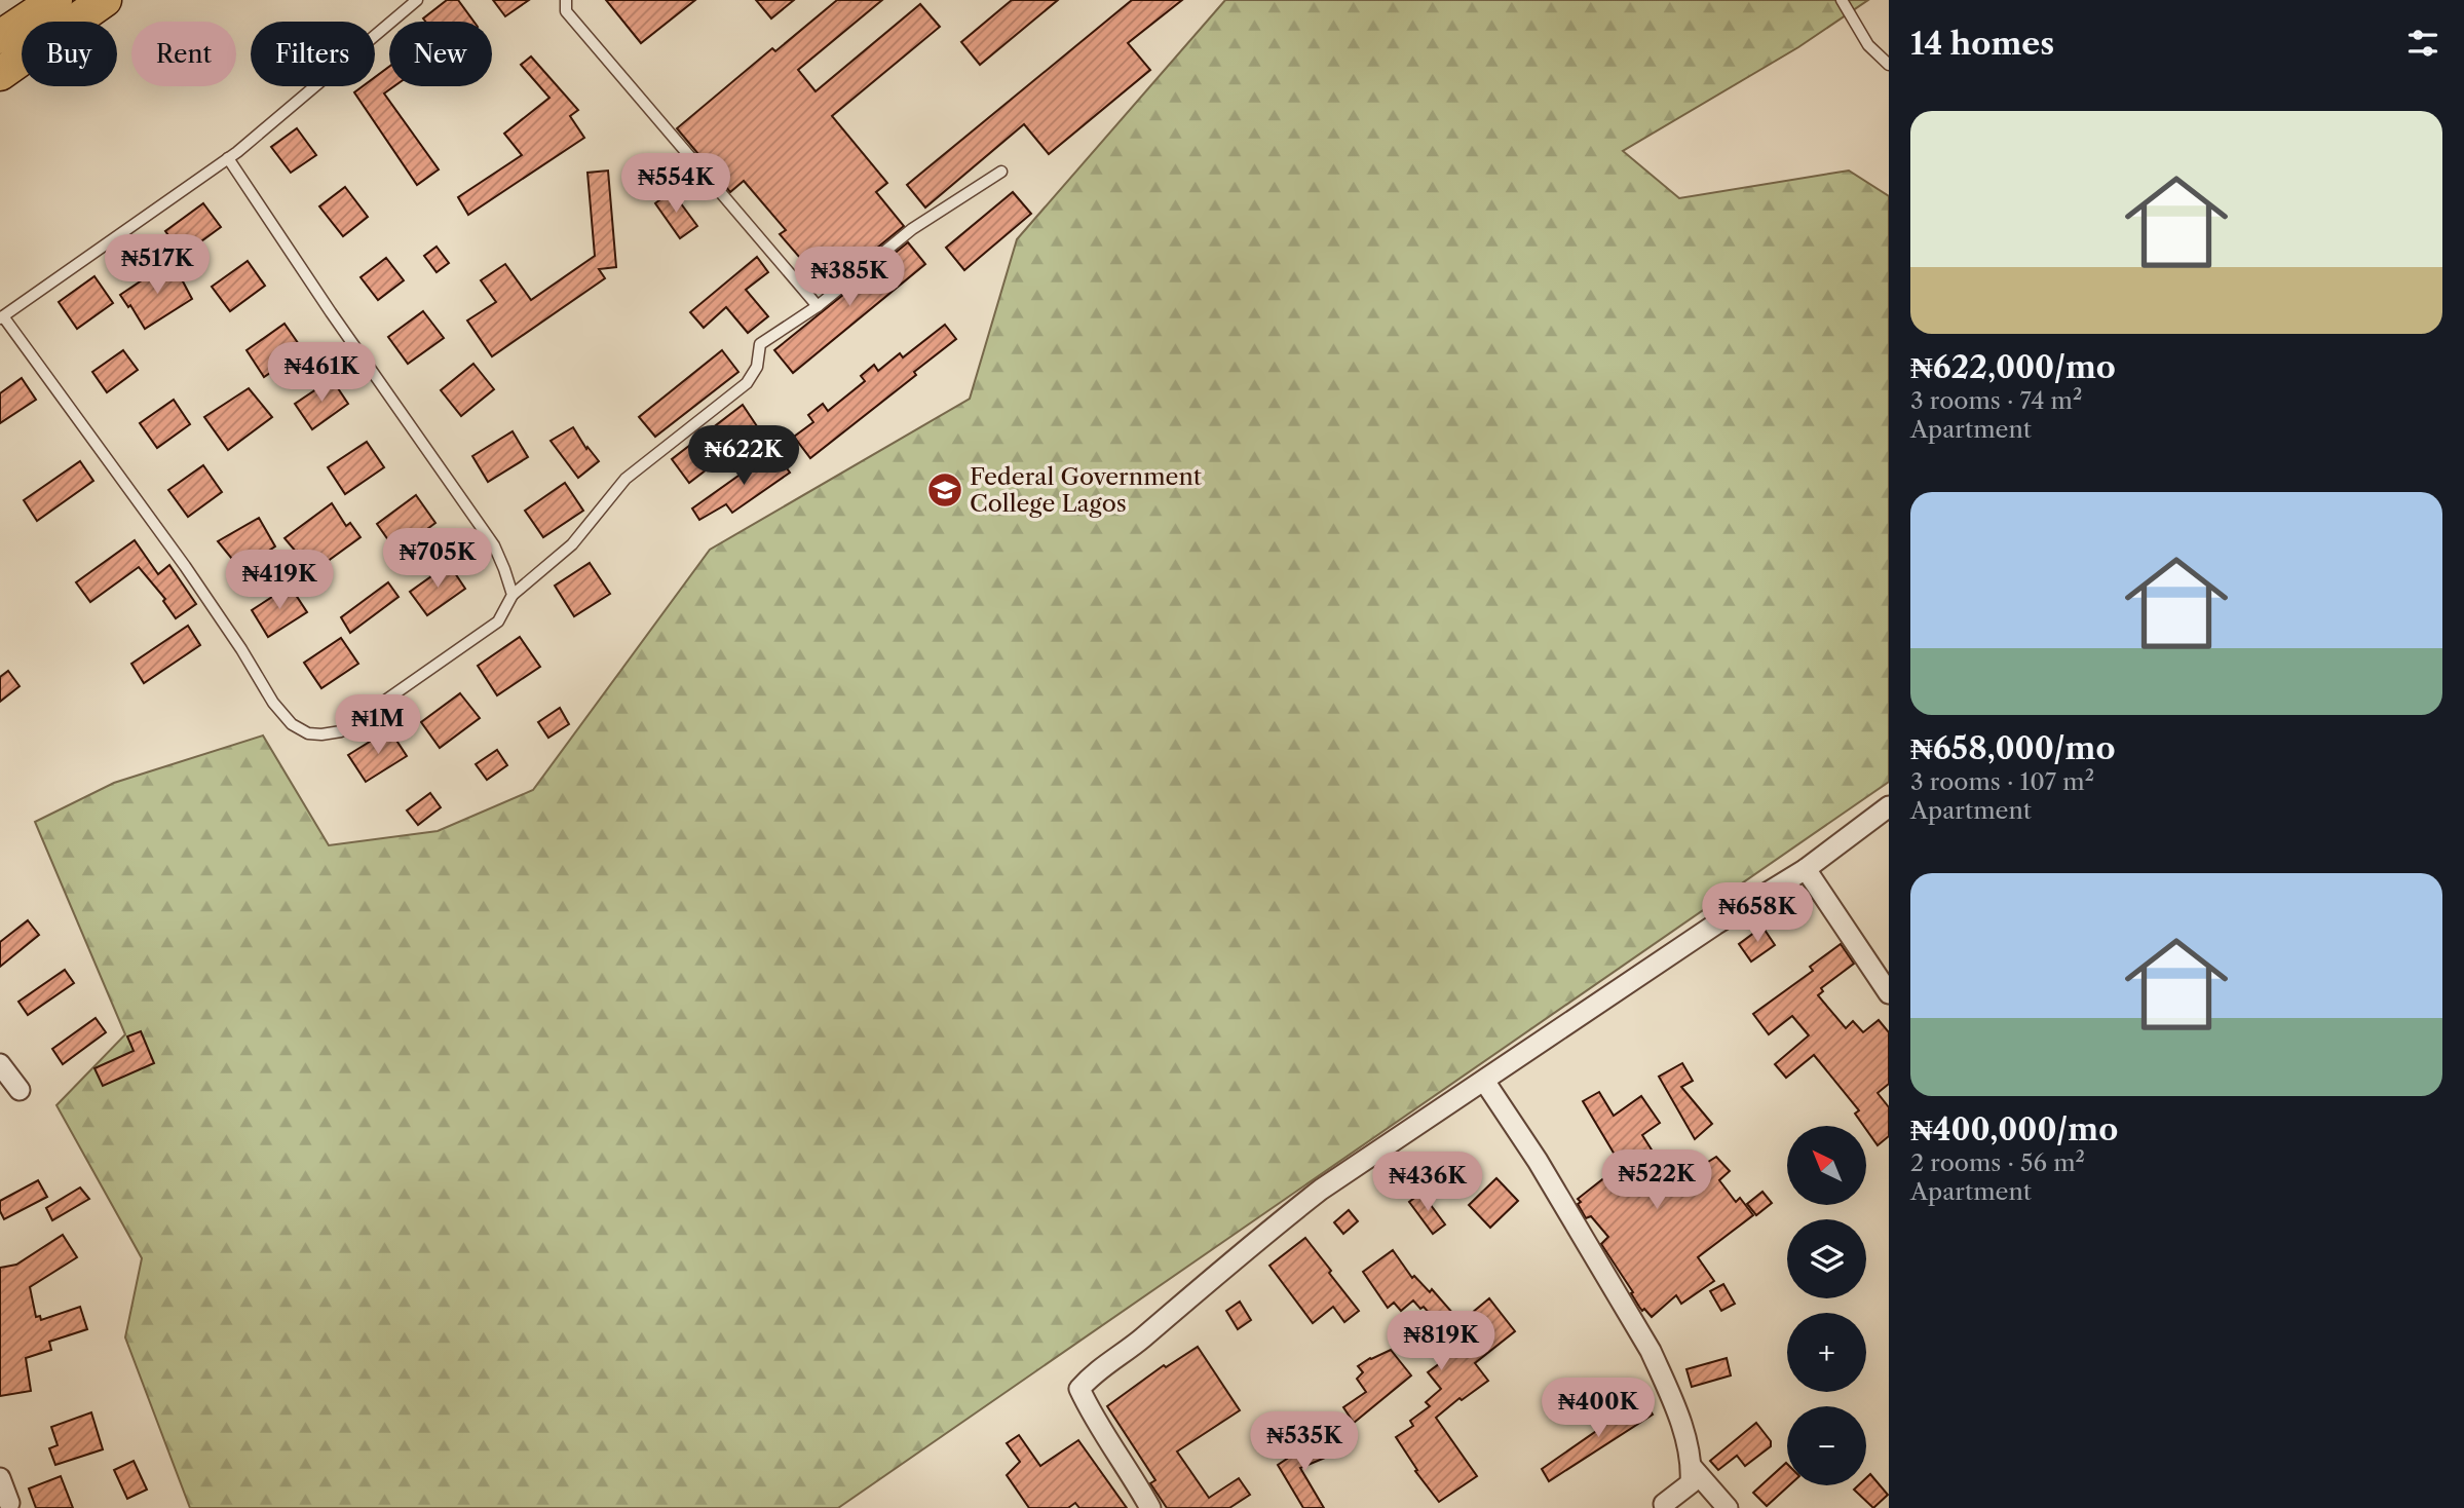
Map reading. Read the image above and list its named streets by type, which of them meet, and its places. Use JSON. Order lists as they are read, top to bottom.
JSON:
{
  "places": {
    "school or university": ["Federal Government College Lagos"]
  },
  "north": "top left",
  "page": {
    "heading": "14 homes",
    "chip": [
      "Buy",
      "Rent",
      "Filters",
      "New"
    ],
    "list": [
      {
        "name": "₦622,000/mo",
        "note": "3 rooms · 74 m² · Apartment"
      },
      {
        "name": "₦658,000/mo",
        "note": "3 rooms · 107 m² · Apartment"
      },
      {
        "name": "₦400,000/mo",
        "note": "2 rooms · 56 m² · Apartment"
      }
    ],
    "price": [
      "₦554K",
      "₦517K",
      "₦385K",
      "₦461K",
      "₦622K",
      "₦705K",
      "₦419K",
      "₦1M",
      "₦658K",
      "₦522K",
      "₦436K",
      "₦819K",
      "₦400K",
      "₦535K"
    ],
    "map_buttons": ["+", "−"]
  }
}
